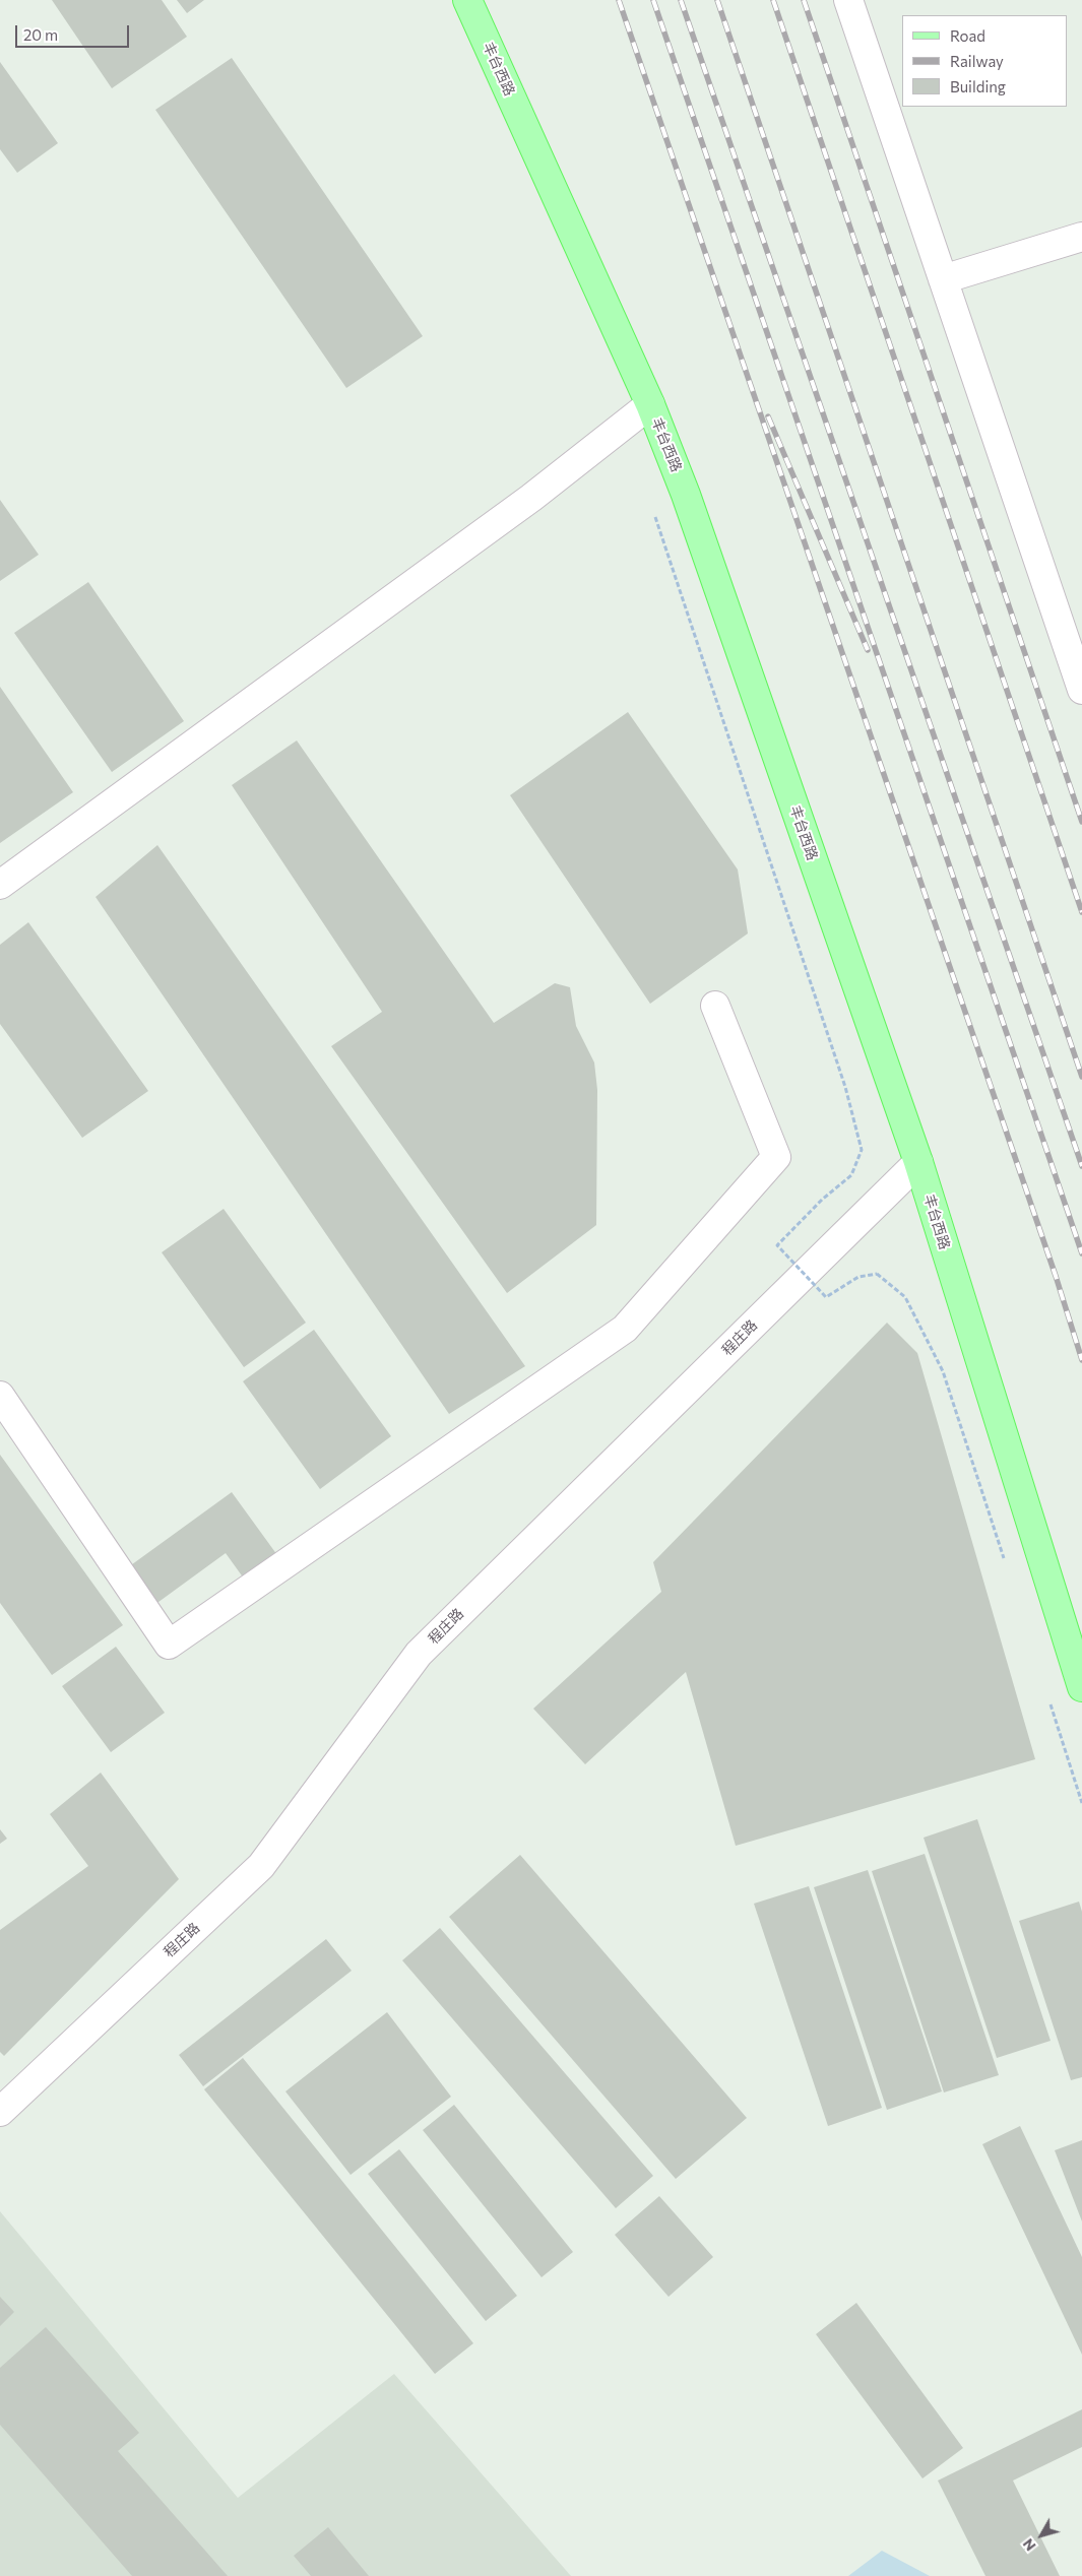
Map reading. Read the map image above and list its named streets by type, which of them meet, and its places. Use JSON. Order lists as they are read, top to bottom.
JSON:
{
  "streets": {
    "main road": ["丰台西路"],
    "street": ["程庄路"]
  },
  "crossings": [
    ["丰台西路", "程庄路"]
  ],
  "legend": ["Road", "Railway", "Building"],
  "scale_bar": "20 m",
  "north": "bottom left"
}
